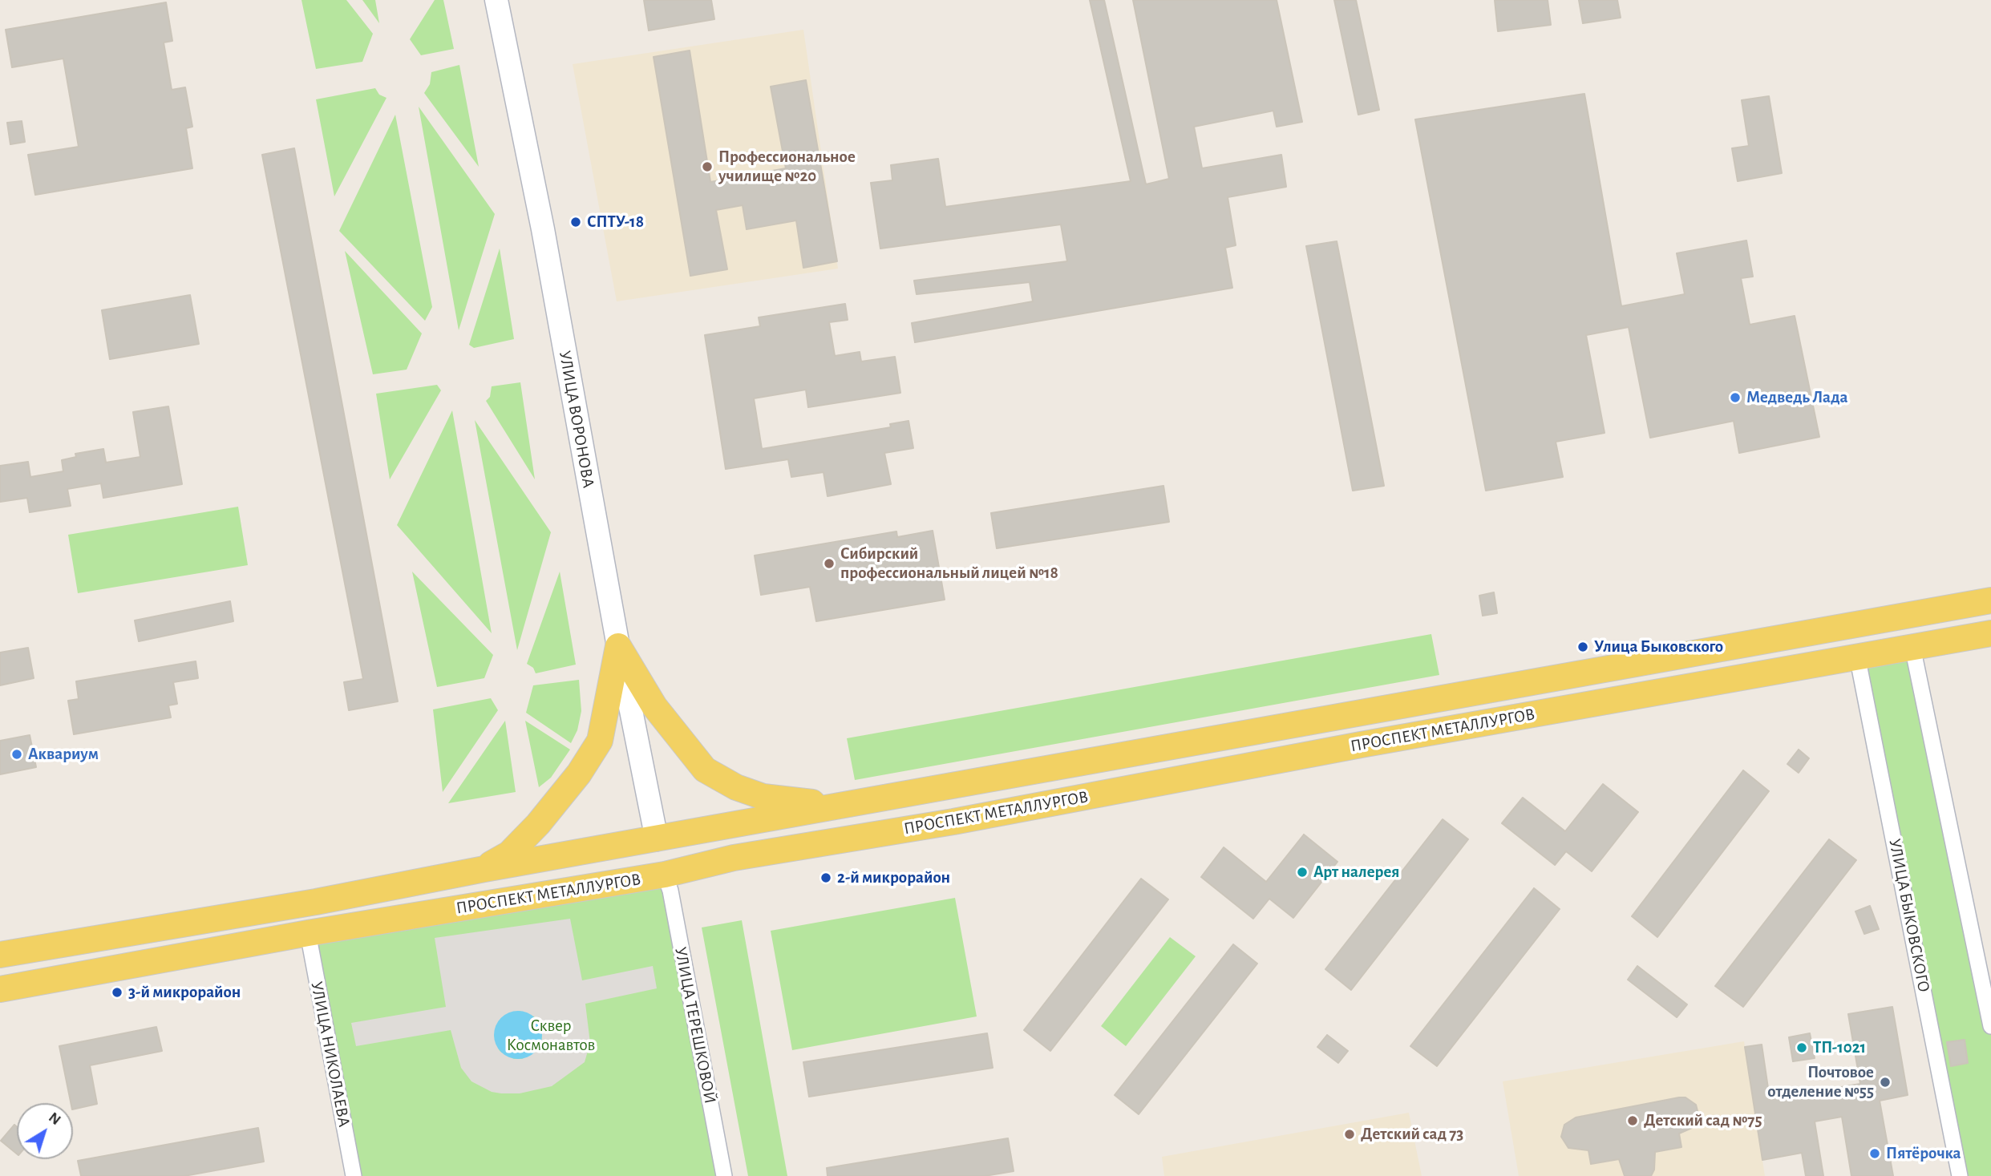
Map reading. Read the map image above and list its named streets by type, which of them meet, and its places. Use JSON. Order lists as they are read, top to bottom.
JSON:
{
  "streets": {
    "main road": ["УЛИЦА ВОРОНОВА", "ПРОСПЕКТ МЕТАЛЛУРГОВ"],
    "street": ["УЛИЦА БЫКОВСКОГО", "УЛИЦА ТЕРЕШКОВОЙ", "УЛИЦА НИКОЛАЕВА"]
  },
  "crossings": [
    ["УЛИЦА ВОРОНОВА", "ПРОСПЕКТ МЕТАЛЛУРГОВ"],
    ["ПРОСПЕКТ МЕТАЛЛУРГОВ", "УЛИЦА БЫКОВСКОГО"],
    ["ПРОСПЕКТ МЕТАЛЛУРГОВ", "УЛИЦА ТЕРЕШКОВОЙ"],
    ["ПРОСПЕКТ МЕТАЛЛУРГОВ", "УЛИЦА НИКОЛАЕВА"]
  ],
  "parks": ["Сквер Космонавтов"],
  "places": [
    "Профессиональное училище №20",
    "СПТУ-18",
    "Медведь Лада",
    "Сибирский профессиональный лицей №18",
    "Улица Быковского",
    "Аквариум",
    "Арт налерея",
    "2-й микрорайон",
    "3-й микрорайон",
    "ТП-1021",
    "Почтовое отделение №55",
    "Детский сад №75",
    "Детский сад 73",
    "Пятёрочка"
  ],
  "north": "top right"
}
